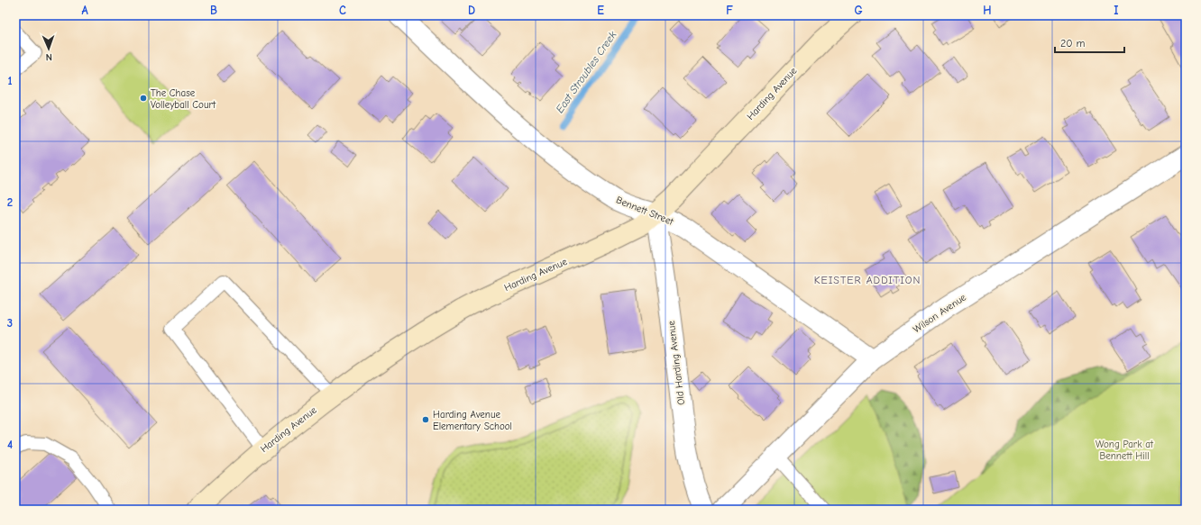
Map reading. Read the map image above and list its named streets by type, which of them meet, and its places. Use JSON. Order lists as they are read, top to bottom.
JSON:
{
  "streets": {
    "street": [
      "Harding Avenue",
      "Bennett Street",
      "Wilson Avenue",
      "Old Harding Avenue"
    ]
  },
  "crossings": [
    ["Harding Avenue", "Bennett Street"],
    ["Harding Avenue", "Old Harding Avenue"],
    ["Bennett Street", "Wilson Avenue"],
    ["Bennett Street", "Old Harding Avenue"]
  ],
  "districts": ["KEISTER ADDITION"],
  "water": ["East Stroubles Creek"],
  "parks": ["Wong Park at Bennett Hill"],
  "places": ["The Chase Volleyball Court", "Harding Avenue Elementary School"],
  "scale_bar": "20 m",
  "north": "bottom",
  "grid": {
    "columns": [
      "A",
      "B",
      "C",
      "D",
      "E",
      "F",
      "G",
      "H",
      "I"
    ],
    "rows": [
      "1",
      "2",
      "3",
      "4"
    ]
  }
}
